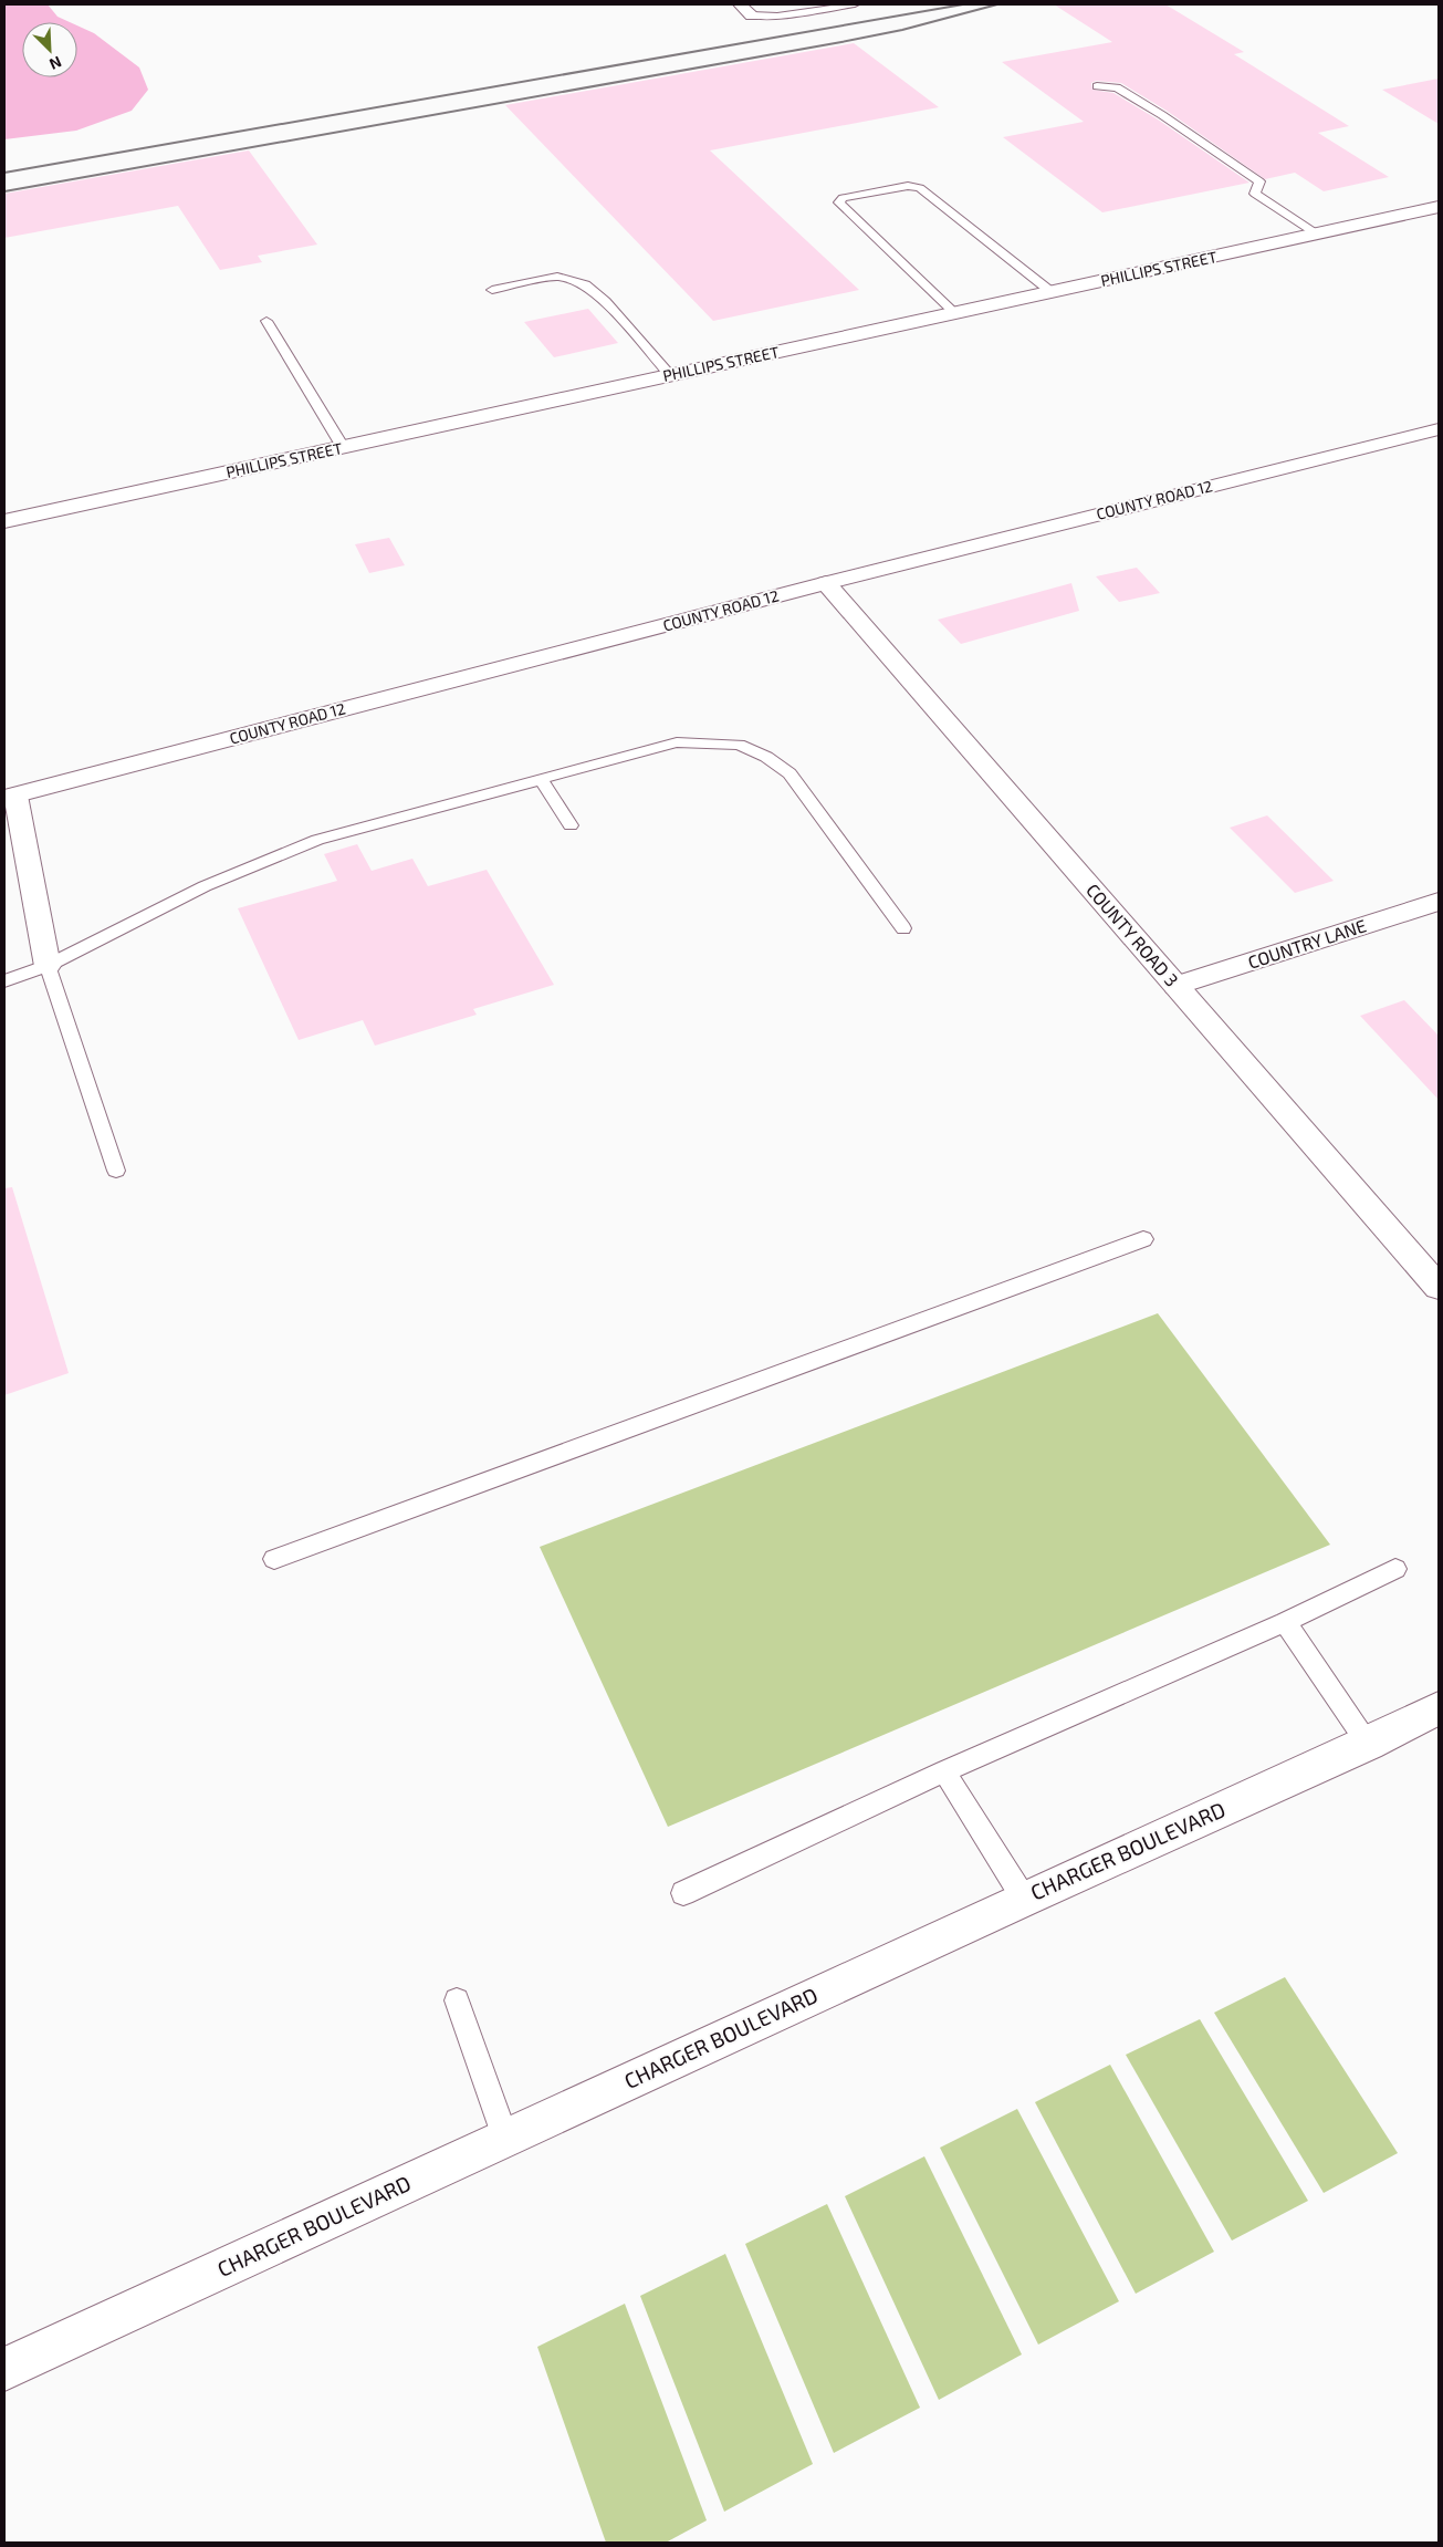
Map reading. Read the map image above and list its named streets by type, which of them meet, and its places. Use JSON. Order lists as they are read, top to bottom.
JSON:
{
  "streets": {
    "street": [
      "PHILLIPS STREET",
      "COUNTY ROAD 12",
      "COUNTY ROAD 3",
      "COUNTRY LANE",
      "CHARGER BOULEVARD"
    ]
  },
  "crossings": [
    ["COUNTY ROAD 12", "COUNTY ROAD 3"],
    ["COUNTY ROAD 3", "COUNTRY LANE"]
  ],
  "north": "bottom right"
}
